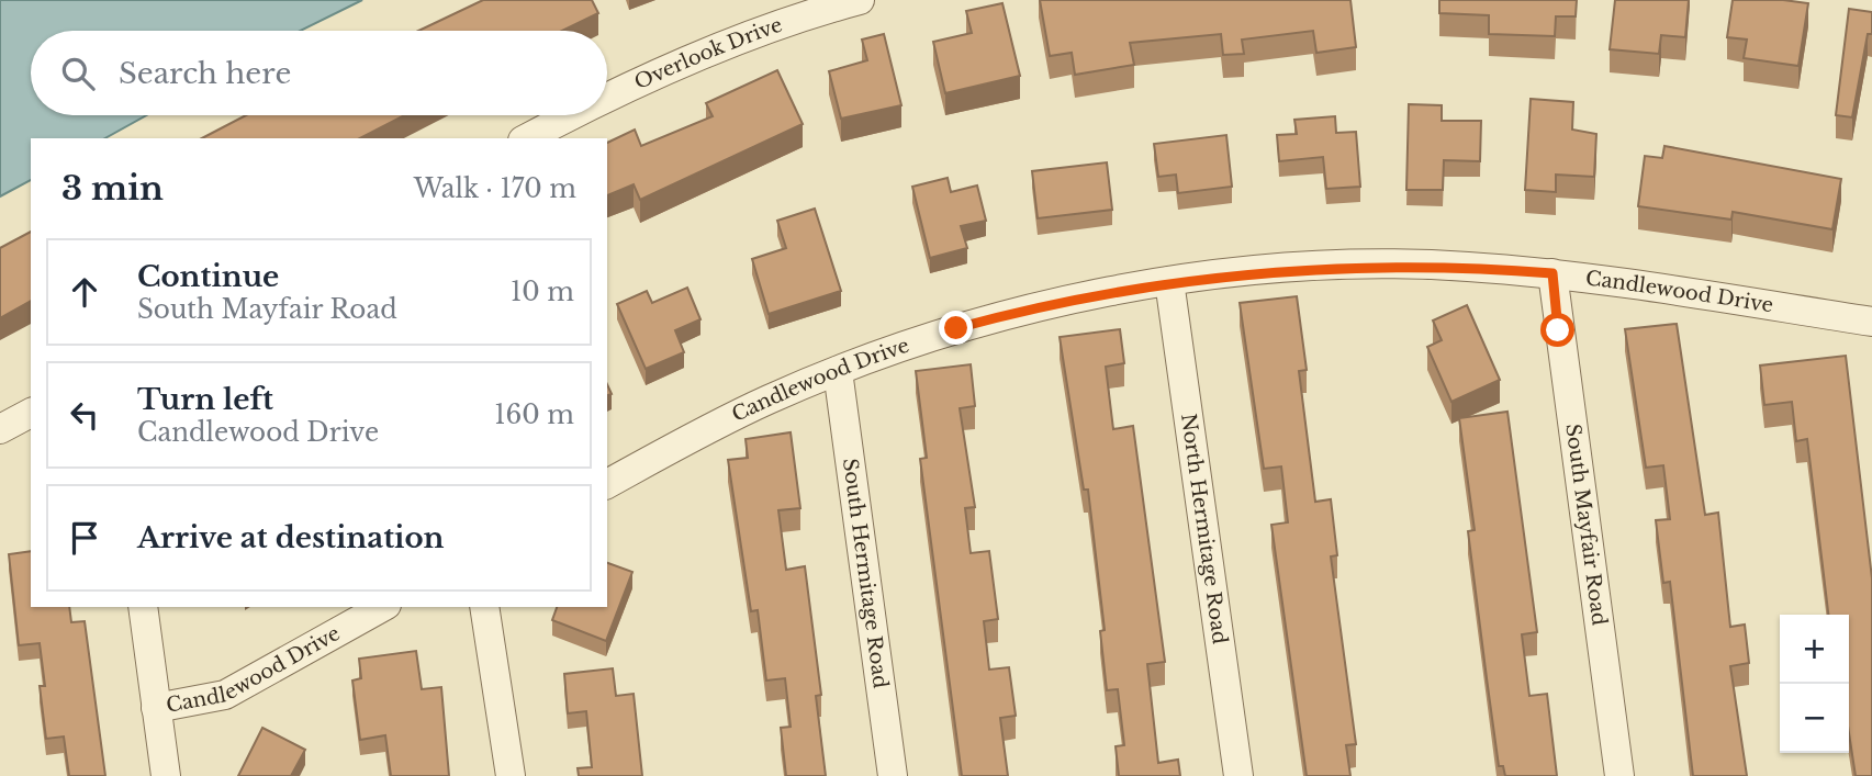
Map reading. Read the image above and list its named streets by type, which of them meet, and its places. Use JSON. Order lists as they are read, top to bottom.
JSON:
{
  "streets": {
    "street": [
      "Overlook Drive",
      "Candlewood Drive",
      "South Mayfair Road",
      "North Hermitage Road",
      "South Hermitage Road"
    ]
  },
  "crossings": [
    ["Candlewood Drive", "South Mayfair Road"],
    ["Candlewood Drive", "North Hermitage Road"],
    ["Candlewood Drive", "South Hermitage Road"]
  ],
  "page": {
    "search": "Search here",
    "heading": ["3 min", "Walk · 170 m"],
    "list": [
      ["Continue", "South Mayfair Road", "10 m"],
      ["Turn left", "Candlewood Drive", "160 m"],
      "Arrive at destination"
    ],
    "map_buttons": ["+", "−"]
  }
}
